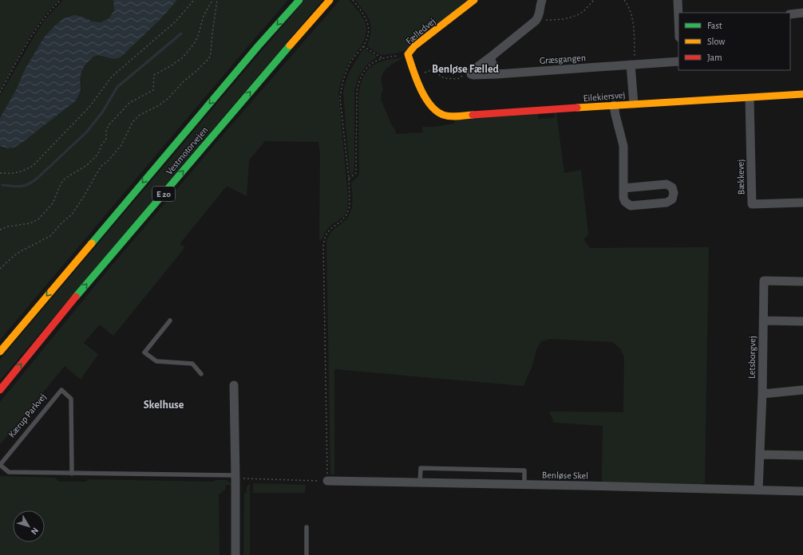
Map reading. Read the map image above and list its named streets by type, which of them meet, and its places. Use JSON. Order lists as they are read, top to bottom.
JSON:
{
  "streets": {
    "main road": [
      "Fælledvej",
      "Eilekiersvej",
      "Vestmotorvejen",
      "E 20"
    ],
    "street": [
      "Græsgangen",
      "Bækkevej",
      "Letsborgvej",
      "Benløse Skel"
    ],
    "lane": ["Kærup Parkvej"]
  },
  "crossings": [
    ["Fælledvej", "Eilekiersvej"],
    ["Eilekiersvej", "Bækkevej"],
    ["Letsborgvej", "Benløse Skel"]
  ],
  "districts": ["Benløse Fælled", "Skelhuse"],
  "legend": ["Fast", "Slow", "Jam"],
  "north": "bottom right"
}
